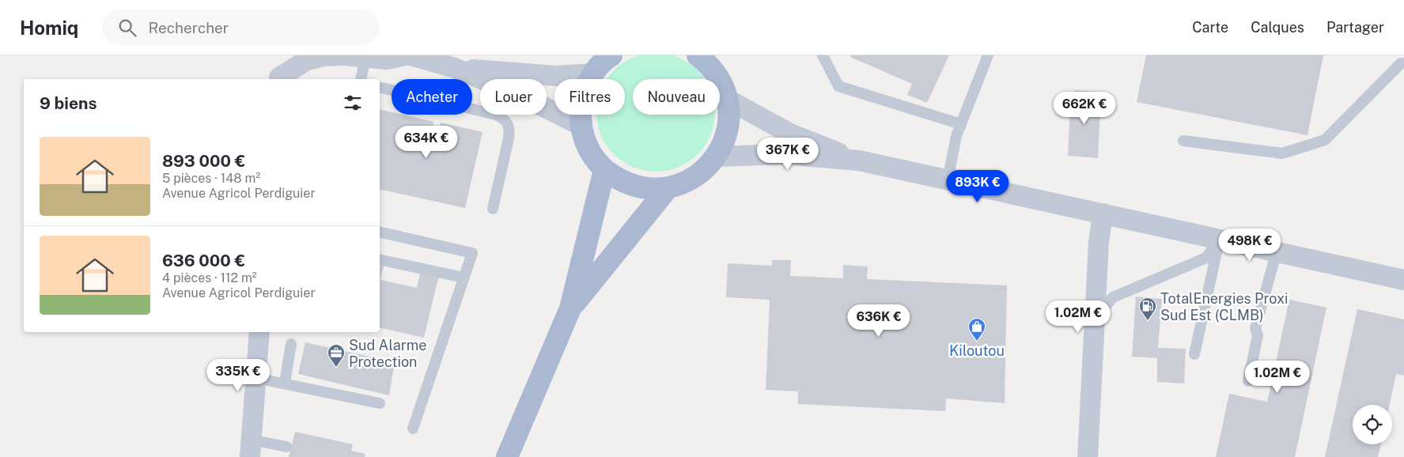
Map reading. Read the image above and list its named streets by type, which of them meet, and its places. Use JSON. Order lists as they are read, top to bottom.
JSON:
{
  "places": {
    "fuel station": ["TotalEnergies Proxi Sud Est (CLMB)"],
    "shop": ["Kiloutou"],
    "office": ["Sud Alarme Protection"]
  },
  "page": {
    "header": "Homiq",
    "search": "Rechercher",
    "nav": ["Carte", "Calques", "Partager"],
    "chip": [
      "Acheter",
      "Louer",
      "Filtres",
      "Nouveau"
    ],
    "heading": "9 biens",
    "price": [
      "662K €",
      "634K €",
      "367K €",
      "893K €",
      "498K €",
      "1.02M €",
      "636K €",
      "335K €",
      "1.02M €"
    ],
    "list": [
      {
        "name": "893 000 €",
        "note": "5 pièces · 148 m² · Avenue Agricol Perdiguier"
      },
      {
        "name": "636 000 €",
        "note": "4 pièces · 112 m² · Avenue Agricol Perdiguier"
      }
    ]
  }
}
